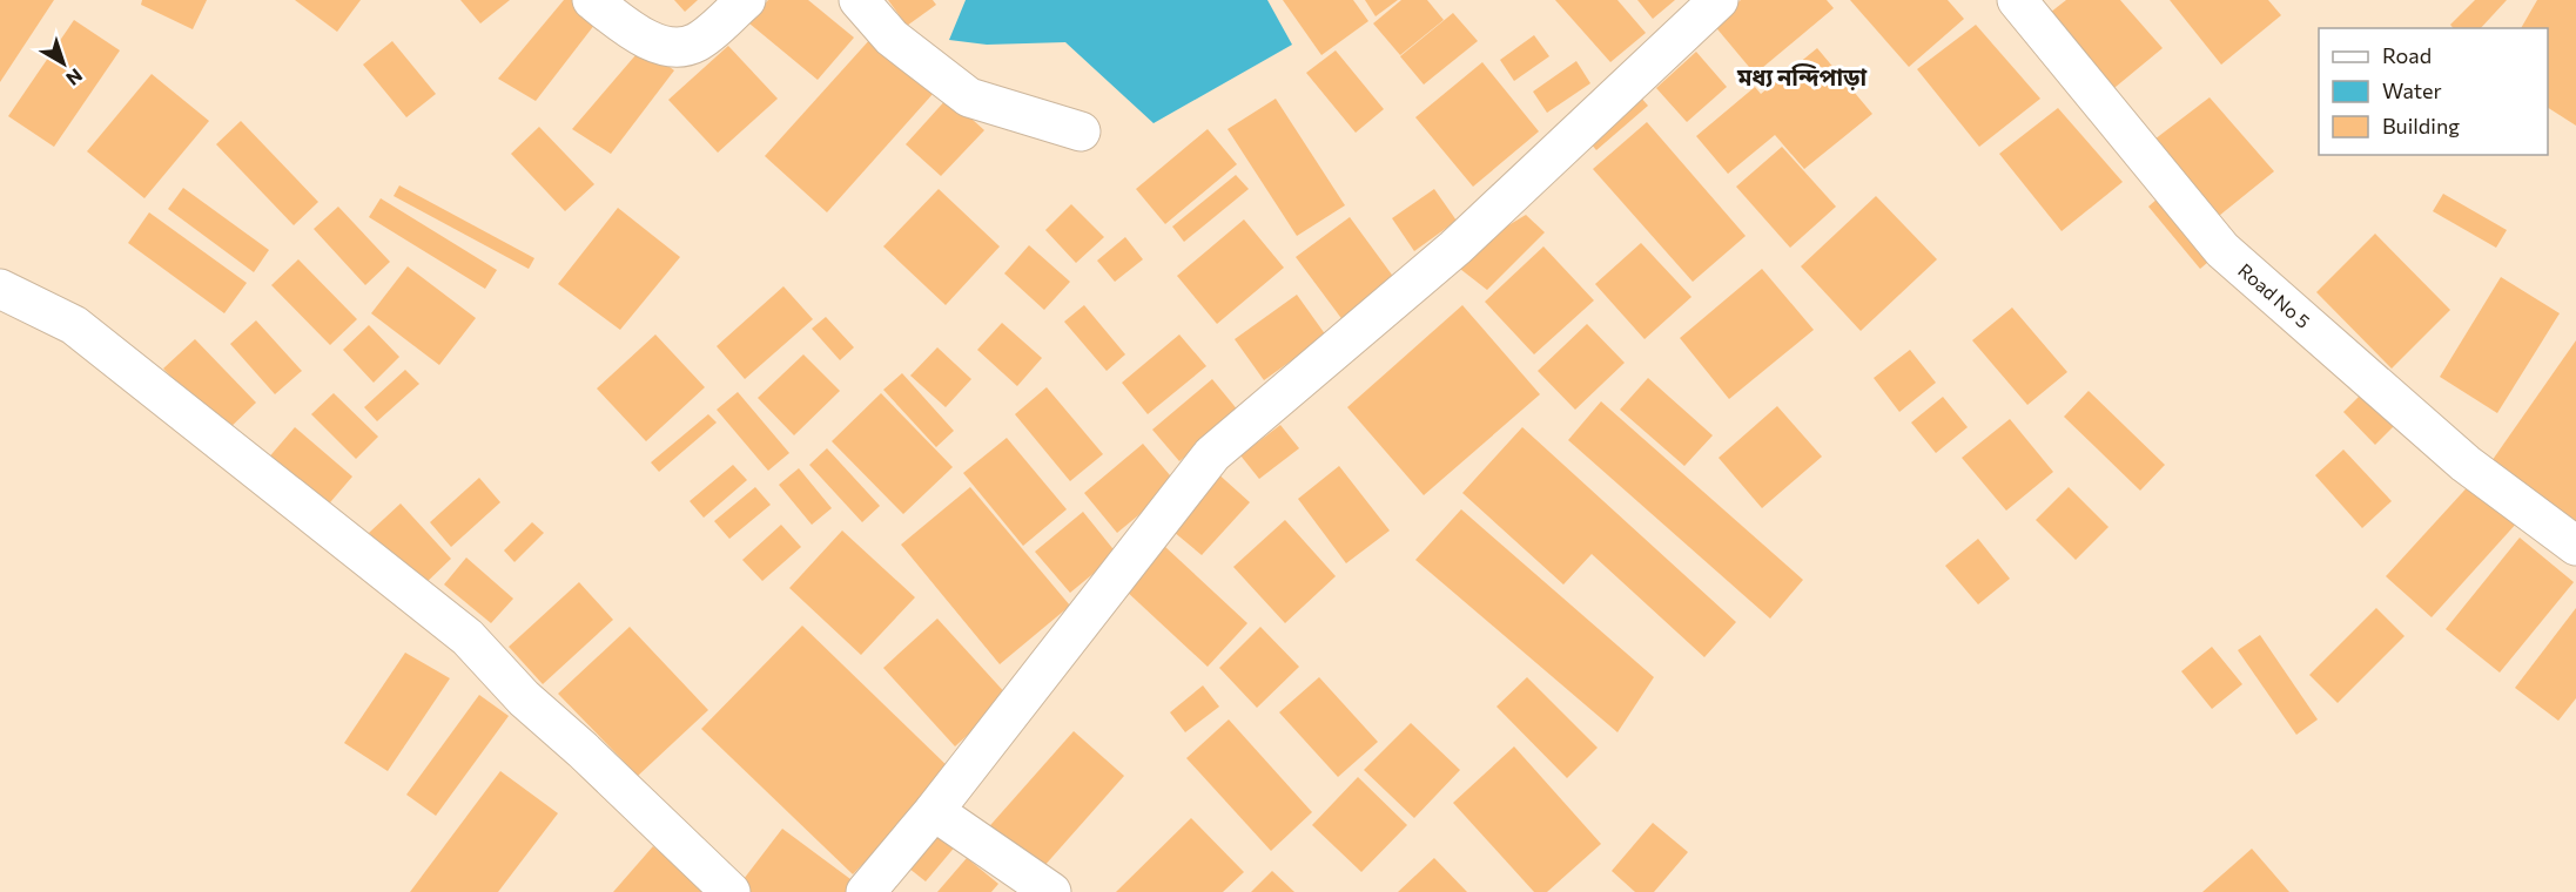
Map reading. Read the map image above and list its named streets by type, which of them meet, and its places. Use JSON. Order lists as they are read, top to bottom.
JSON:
{
  "streets": {
    "street": ["Road No 5"]
  },
  "districts": ["মধ্য নন্দিপাড়া"],
  "legend": ["Road", "Water", "Building"],
  "north": "bottom right"
}
